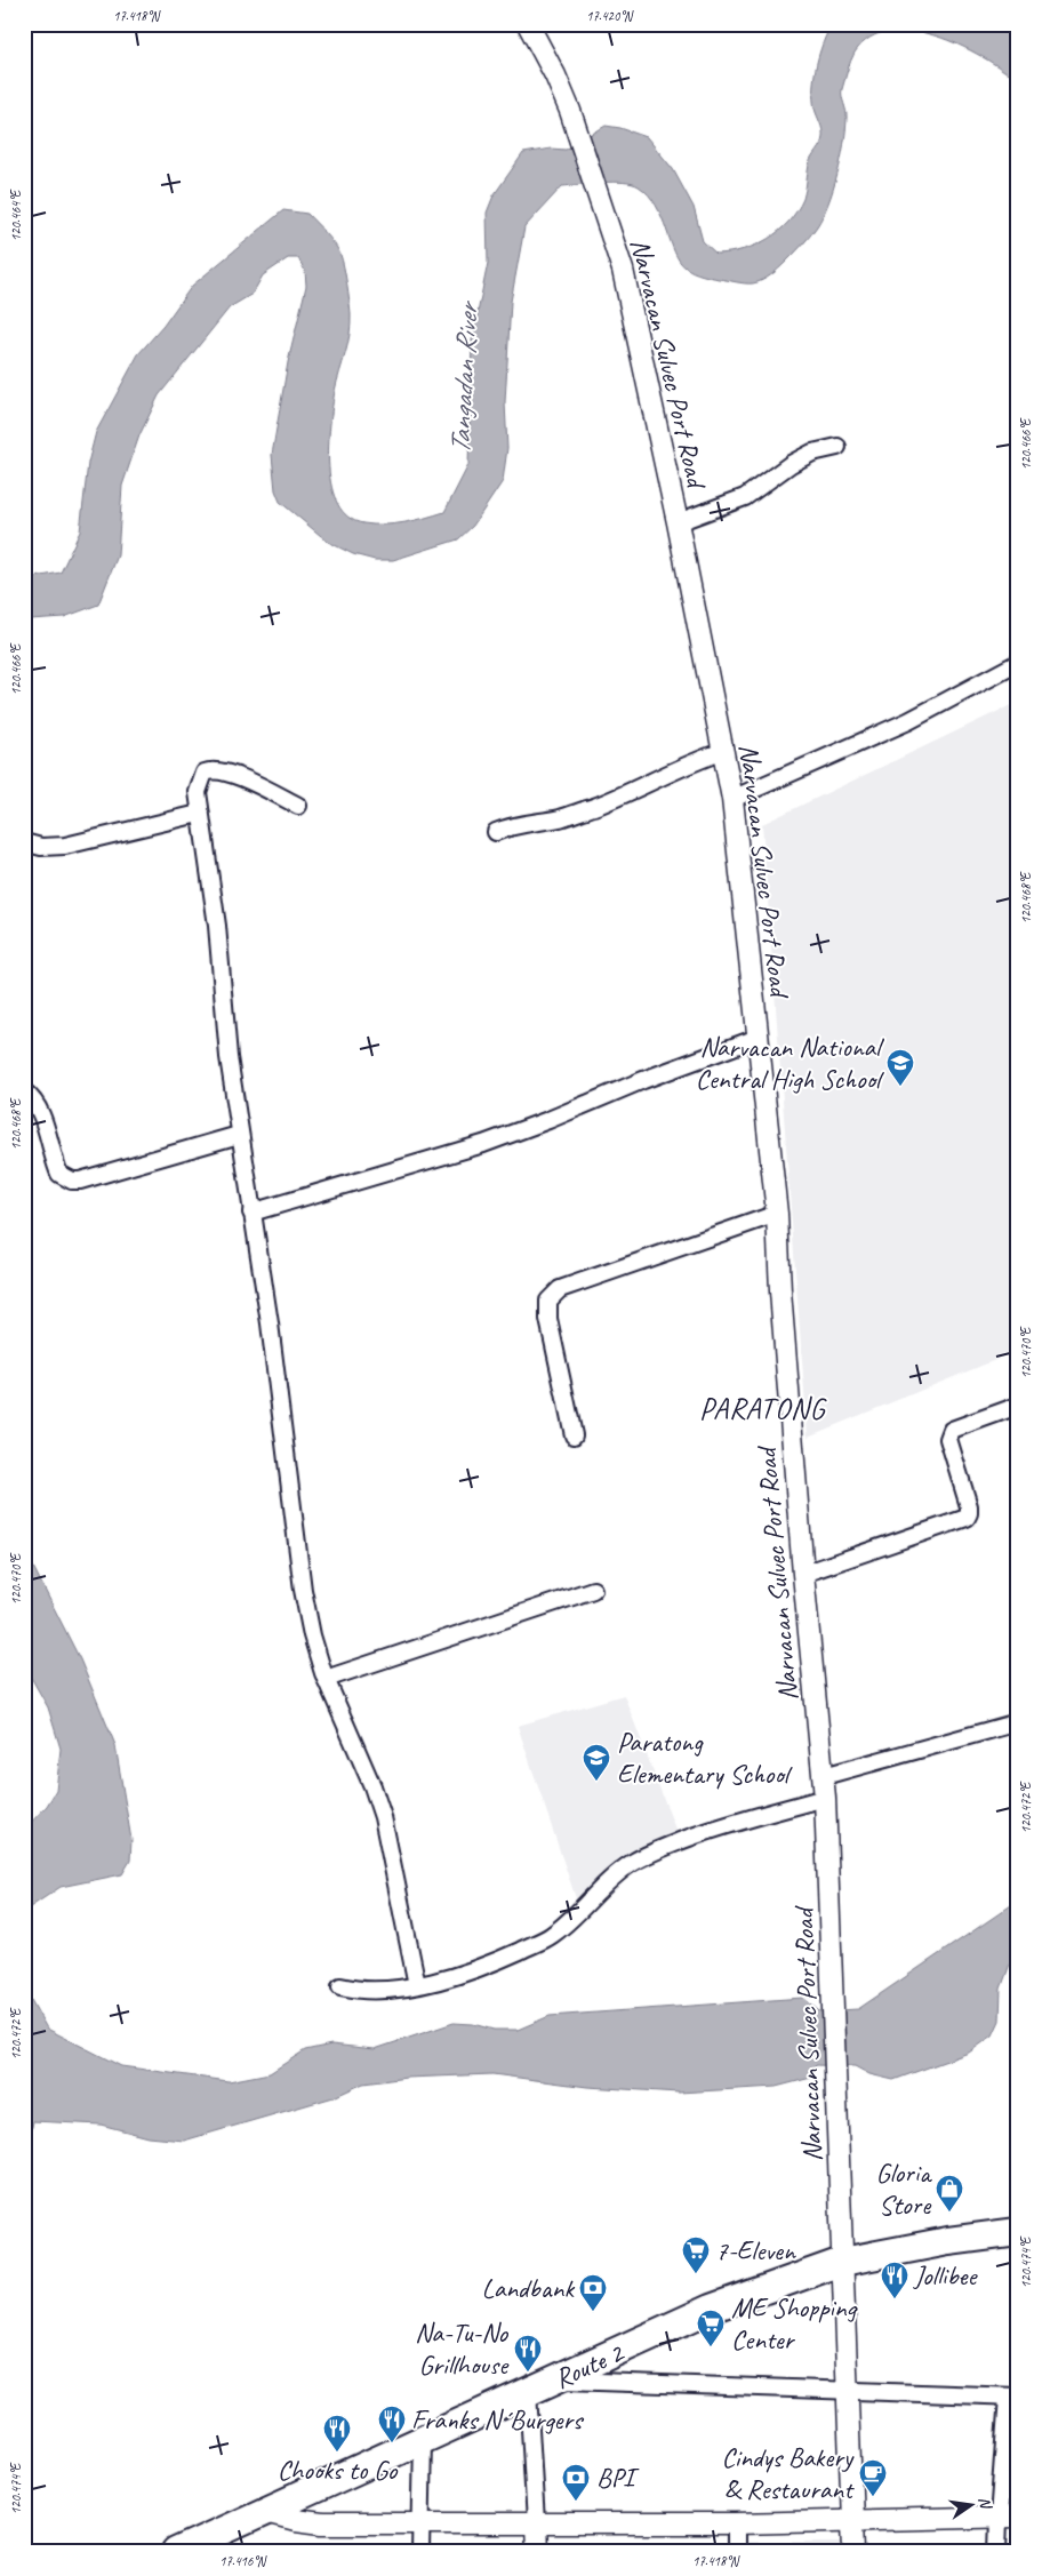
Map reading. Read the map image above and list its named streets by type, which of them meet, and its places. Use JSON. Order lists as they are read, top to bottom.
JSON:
{
  "streets": {
    "highway": ["Route 2"],
    "street": ["Narvacan Sulvec Port Road"]
  },
  "crossings": [
    ["Narvacan Sulvec Port Road", "Route 2"]
  ],
  "districts": ["PARATONG"],
  "water": ["Tangadan River"],
  "places": {
    "school or university": ["Narvacan National Central High School", "Paratong Elementary School"],
    "shop": ["Gloria Store"],
    "supermarket": ["7-Eleven", "ME Shopping Center"],
    "restaurant": [
      "Jollibee",
      "Na-Tu-No Grillhouse",
      "Franks N´Burgers",
      "Chooks to Go"
    ],
    "bank": ["Landbank", "BPI"],
    "cafe": ["Cindys Bakery & Restaurant"]
  },
  "north": "right",
  "coordinates": [
    "17.418°N",
    "17.420°N",
    "120.464°E",
    "120.466°E",
    "120.468°E",
    "120.470°E",
    "120.472°E",
    "120.474°E",
    "17.416°N"
  ]
}
